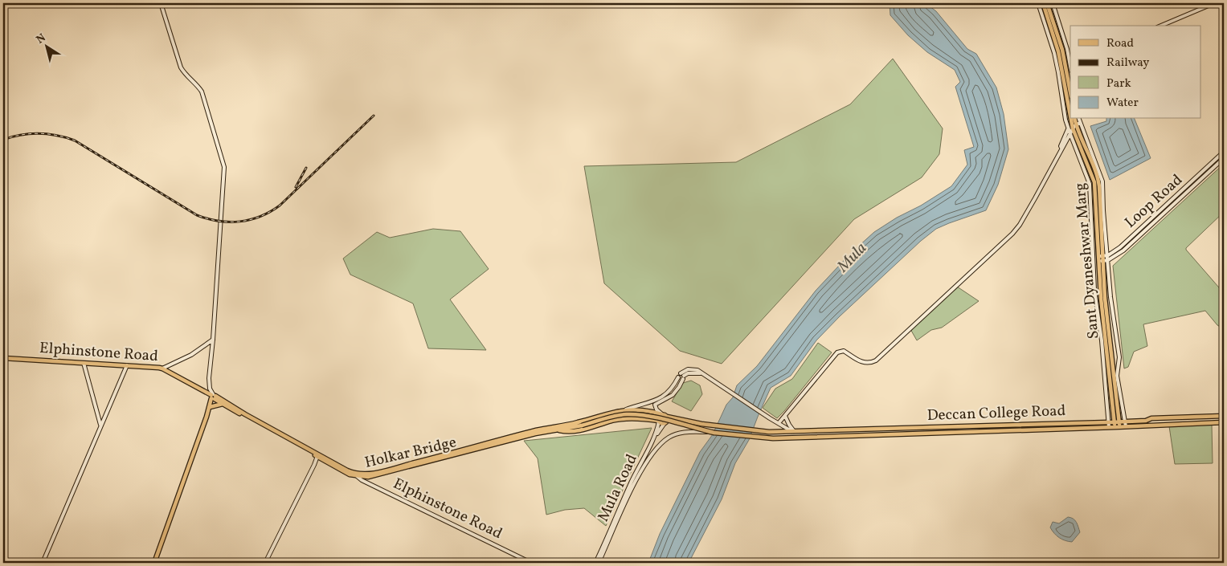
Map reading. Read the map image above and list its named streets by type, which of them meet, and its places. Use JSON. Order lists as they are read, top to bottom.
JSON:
{
  "streets": {
    "main road": [
      "Sant Dyaneshwar Marg",
      "Elphinstone Road",
      "Deccan College Road",
      "Holkar Bridge"
    ],
    "street": ["Loop Road", "Mula Road"]
  },
  "crossings": [
    ["Loop Road", "Sant Dyaneshwar Marg"],
    ["Sant Dyaneshwar Marg", "Deccan College Road"],
    ["Elphinstone Road", "Holkar Bridge"],
    ["Deccan College Road", "Holkar Bridge"],
    ["Deccan College Road", "Mula Road"]
  ],
  "water": ["Mula"],
  "legend": [
    "Road",
    "Railway",
    "Park",
    "Water"
  ],
  "north": "top left"
}
